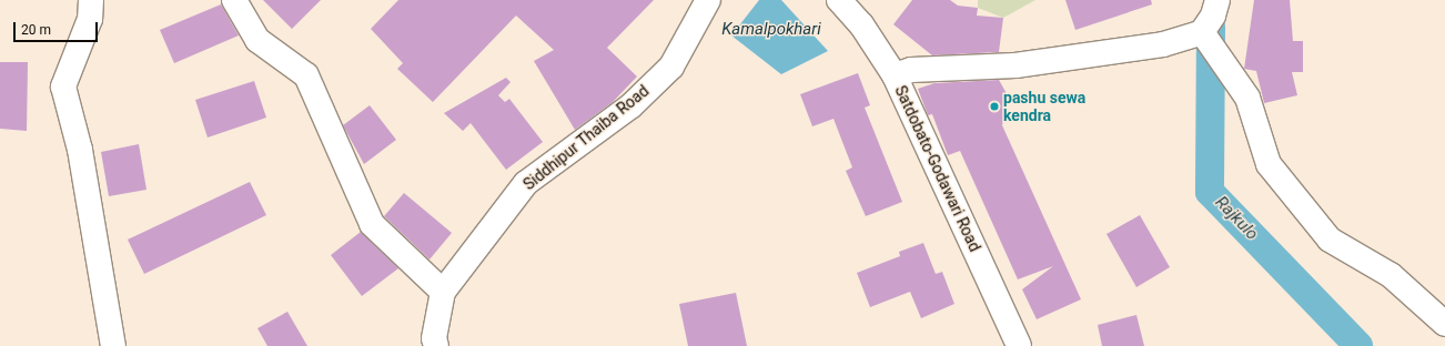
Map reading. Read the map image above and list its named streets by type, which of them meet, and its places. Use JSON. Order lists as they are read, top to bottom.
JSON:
{
  "streets": {
    "street": ["Siddhipur Thaiba Road", "Satdobato-Godawari Road"]
  },
  "water": ["Kamalpokhari", "Rajkulo"],
  "places": ["pashu sewa kendra"],
  "scale_bar": "20 m"
}
